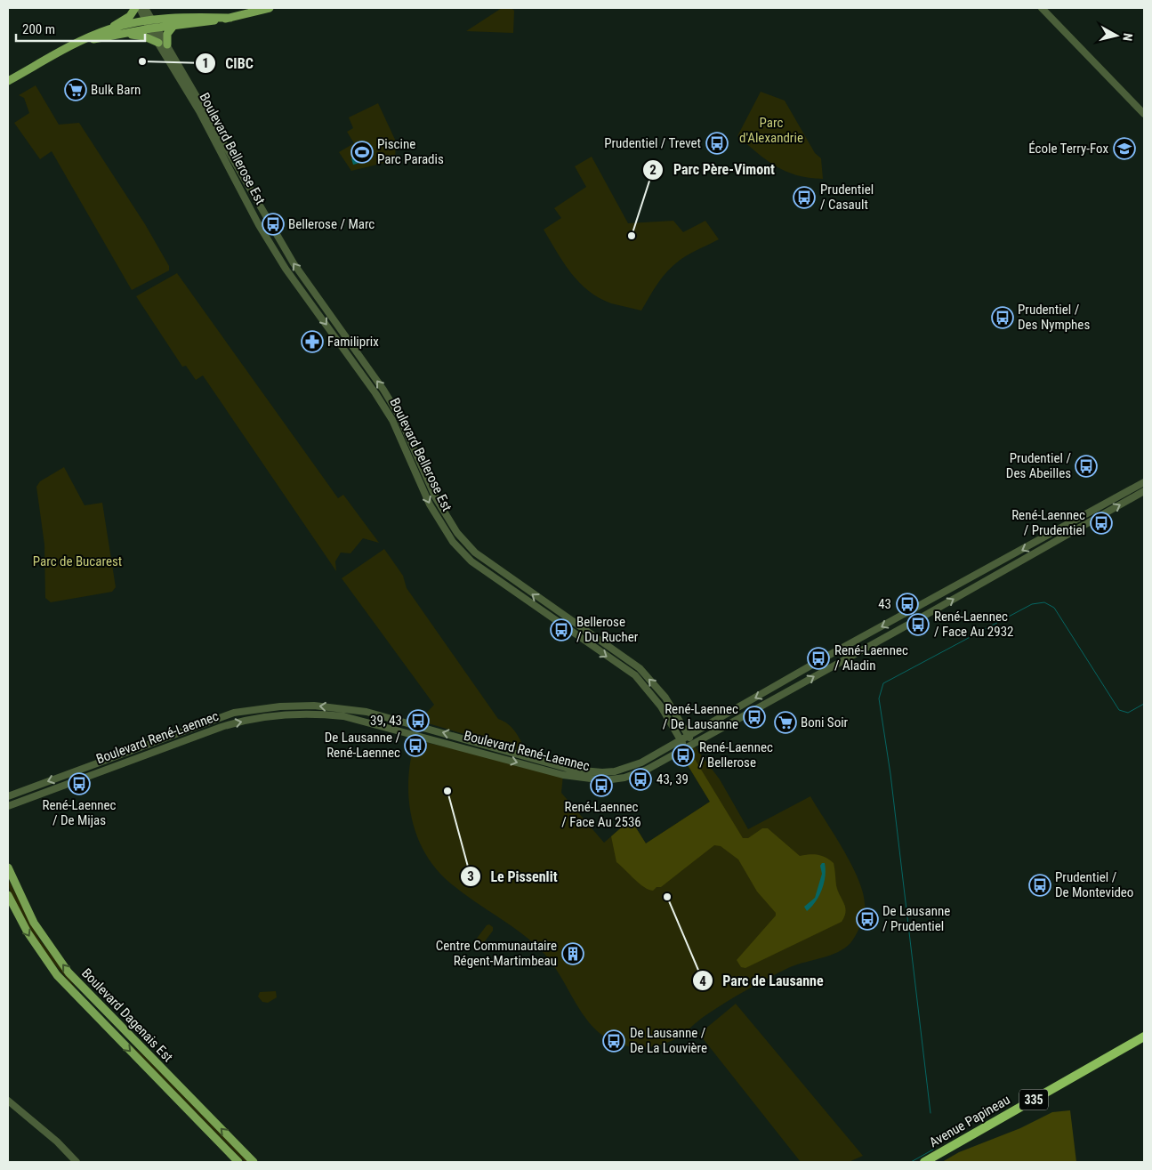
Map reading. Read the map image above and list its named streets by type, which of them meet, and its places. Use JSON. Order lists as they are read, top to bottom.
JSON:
{
  "streets": {
    "highway": ["335", "Avenue Papineau"],
    "main road": ["Boulevard Dagenais Est"],
    "street": ["Boulevard Bellerose Est", "Boulevard René-Laennec"]
  },
  "crossings": [
    ["Boulevard Bellerose Est", "Boulevard René-Laennec"]
  ],
  "parks": ["Parc d'Alexandrie", "Parc de Bucarest"],
  "places": {
    "other": [
      "CIBC",
      "Parc Père-Vimont",
      "Le Pissenlit",
      "Parc de Lausanne"
    ],
    "supermarket": ["Bulk Barn", "Boni Soir"],
    "bus stop": [
      "Prudentiel / Trevet",
      "Prudentiel / Casault",
      "Bellerose / Marc",
      "Prudentiel / Des Nymphes",
      "Prudentiel / Des Abeilles",
      "René-Laennec / Prudentiel",
      "43",
      "René-Laennec / Face Au 2932",
      "Bellerose / Du Rucher",
      "René-Laennec / Aladin",
      "René-Laennec / De Lausanne",
      "39, 43",
      "De Lausanne / René-Laennec",
      "René-Laennec / Bellerose",
      "43, 39",
      "René-Laennec / De Mijas",
      "René-Laennec / Face Au 2536",
      "Prudentiel / De Montevideo",
      "De Lausanne / Prudentiel",
      "De Lausanne / De La Louvière"
    ],
    "school or university": ["École Terry-Fox"],
    "sports": ["Piscine Parc Paradis"],
    "pharmacy": ["Familiprix"],
    "building": ["Centre Communautaire Régent-Martimbeau"]
  },
  "scale_bar": "200 m",
  "north": "right"
}
